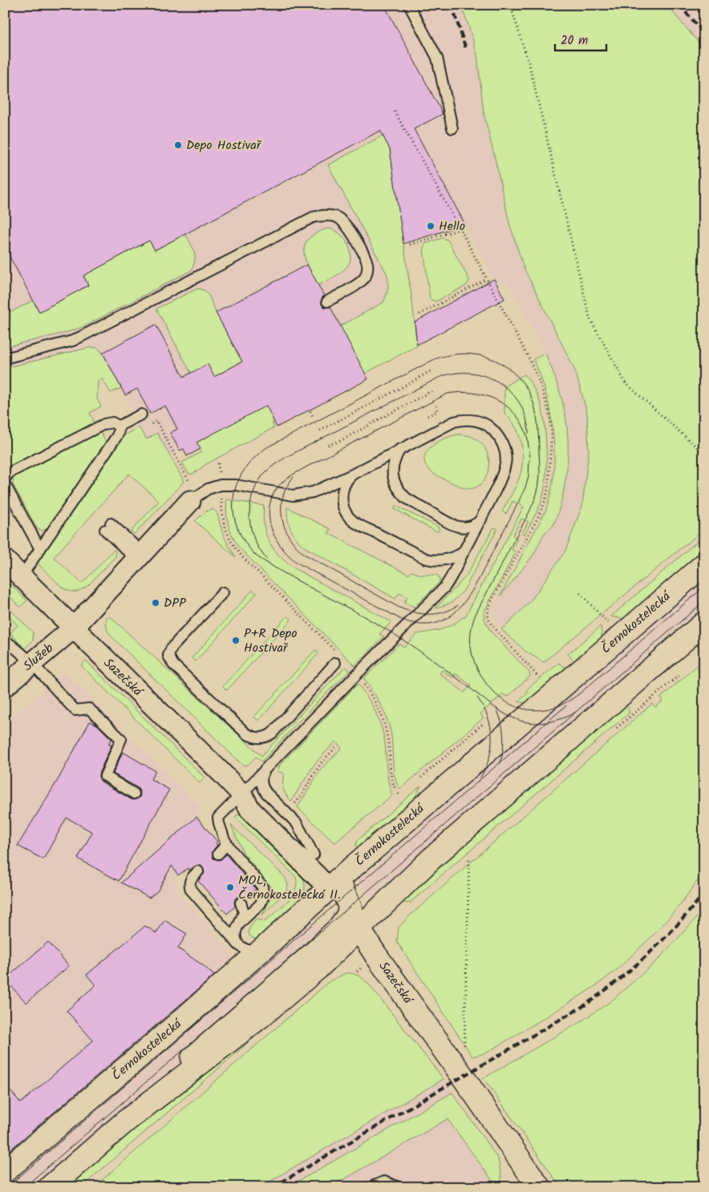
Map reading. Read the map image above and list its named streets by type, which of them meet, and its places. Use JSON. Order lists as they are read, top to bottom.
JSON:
{
  "streets": {
    "main road": ["Černokostelecká", "Sazečská"],
    "street": ["Služeb"]
  },
  "crossings": [
    ["Černokostelecká", "Sazečská"],
    ["Služeb", "Sazečská"]
  ],
  "places": [
    "Depo Hostivař",
    "Hello",
    "DPP",
    "P+R Depo Hostivař",
    "MOL, Černokostelecká II."
  ],
  "scale_bar": "20 m"
}
